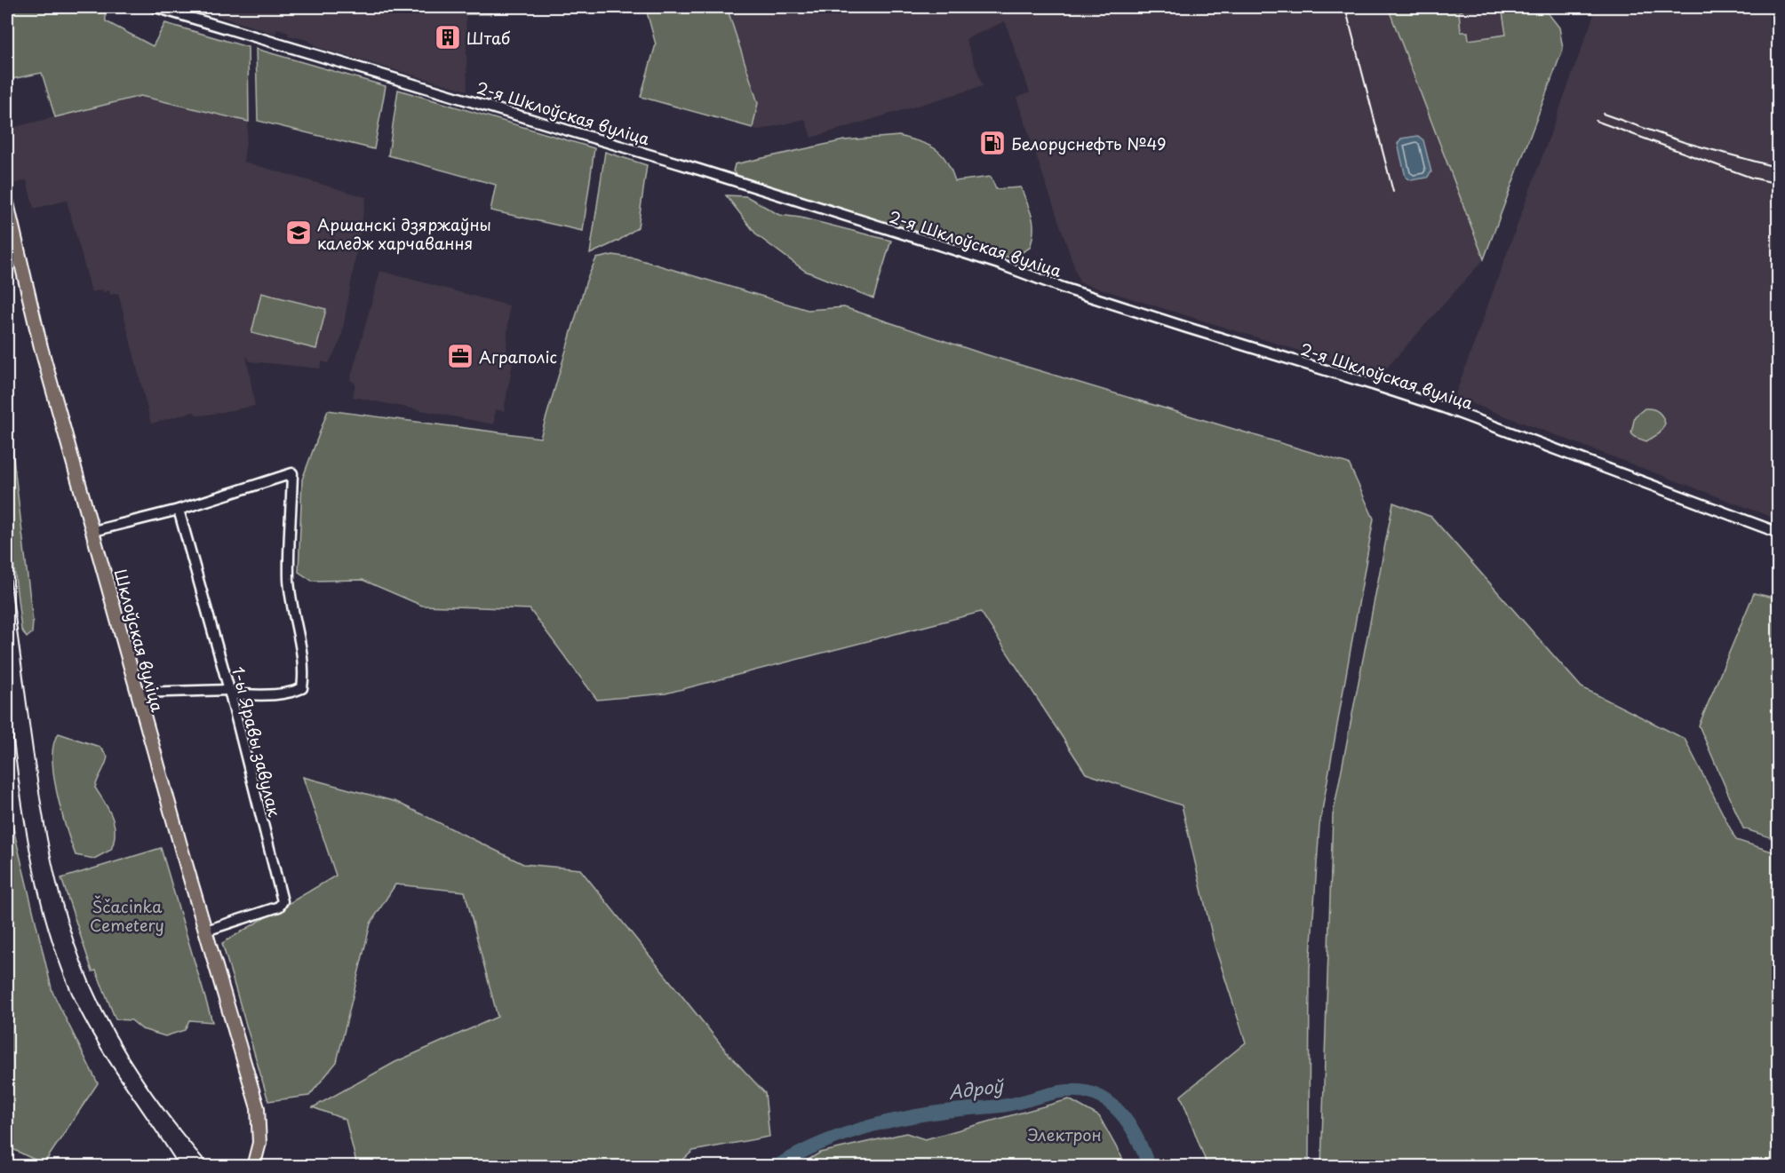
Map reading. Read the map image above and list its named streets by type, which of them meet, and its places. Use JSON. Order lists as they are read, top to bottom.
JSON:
{
  "streets": {
    "main road": ["Шклоўская вуліца"],
    "street": ["2-я Шклоўская вуліца", "1-ы Яравы завулак"]
  },
  "crossings": [
    ["Шклоўская вуліца", "1-ы Яравы завулак"]
  ],
  "water": ["Адроў"],
  "parks": ["Ščacinka Cemetery", "Электрон"],
  "places": {
    "building": ["Штаб"],
    "fuel station": ["Белоруснефть №49"],
    "school or university": ["Аршанскі дзяржаўны каледж харчавання"],
    "office": ["Аграполіс"]
  }
}
